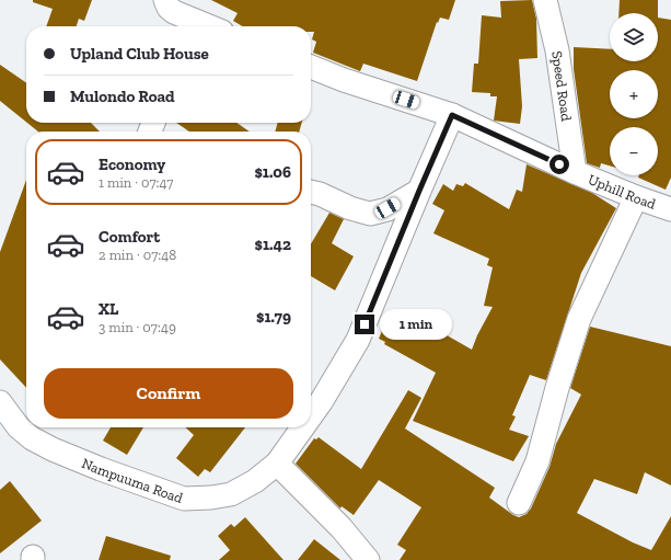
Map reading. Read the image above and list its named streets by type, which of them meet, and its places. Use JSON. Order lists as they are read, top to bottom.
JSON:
{
  "streets": {
    "street": ["Speed Road", "Uphill Road", "Nampuuma Road"]
  },
  "crossings": [
    ["Speed Road", "Uphill Road"],
    ["Uphill Road", "Nampuuma Road"]
  ],
  "page": {
    "map_buttons": ["+", "−"],
    "banner": ["Upland Club House", "Mulondo Road"],
    "list": [
      {
        "name": "Economy",
        "note": "1 min · 07:47",
        "value": "$1.06"
      },
      {
        "name": "Comfort",
        "note": "2 min · 07:48",
        "value": "$1.42"
      },
      {
        "name": "XL",
        "note": "3 min · 07:49",
        "value": "$1.79"
      }
    ],
    "bubble": "1 min",
    "buttons": "Confirm"
  }
}
